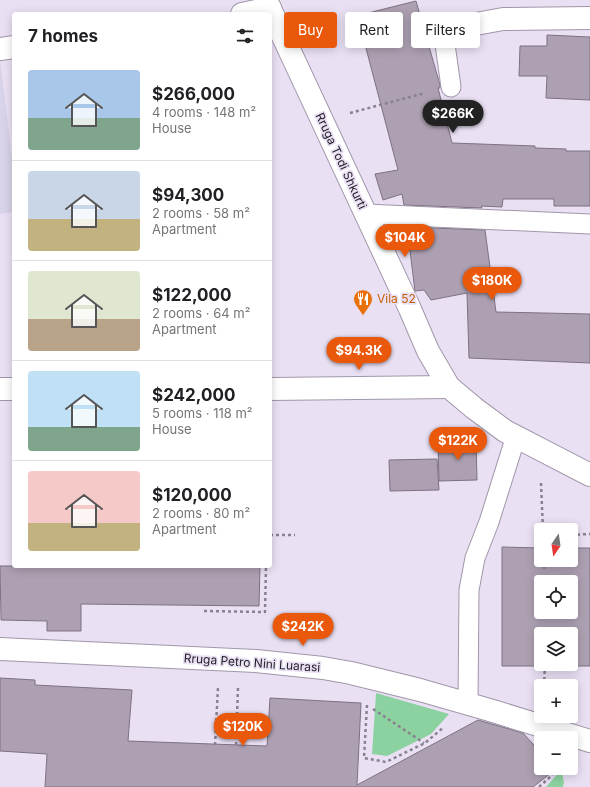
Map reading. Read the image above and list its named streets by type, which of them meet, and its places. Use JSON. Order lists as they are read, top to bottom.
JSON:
{
  "streets": {
    "street": ["Rruga Todi Shkurti", "Rruga Petro Nini Luarasi"]
  },
  "places": {
    "restaurant": ["Vila 52"]
  },
  "north": "bottom",
  "page": {
    "chip": ["Buy", "Rent", "Filters"],
    "heading": "7 homes",
    "list": [
      {
        "name": "$266,000",
        "note": "4 rooms · 148 m² · House"
      },
      {
        "name": "$94,300",
        "note": "2 rooms · 58 m² · Apartment"
      },
      {
        "name": "$122,000",
        "note": "2 rooms · 64 m² · Apartment"
      },
      {
        "name": "$242,000",
        "note": "5 rooms · 118 m² · House"
      },
      {
        "name": "$120,000",
        "note": "2 rooms · 80 m² · Apartment"
      }
    ],
    "price": [
      "$266K",
      "$104K",
      "$180K",
      "$94.3K",
      "$122K",
      "$242K",
      "$120K"
    ],
    "map_buttons": ["+", "−"]
  }
}
